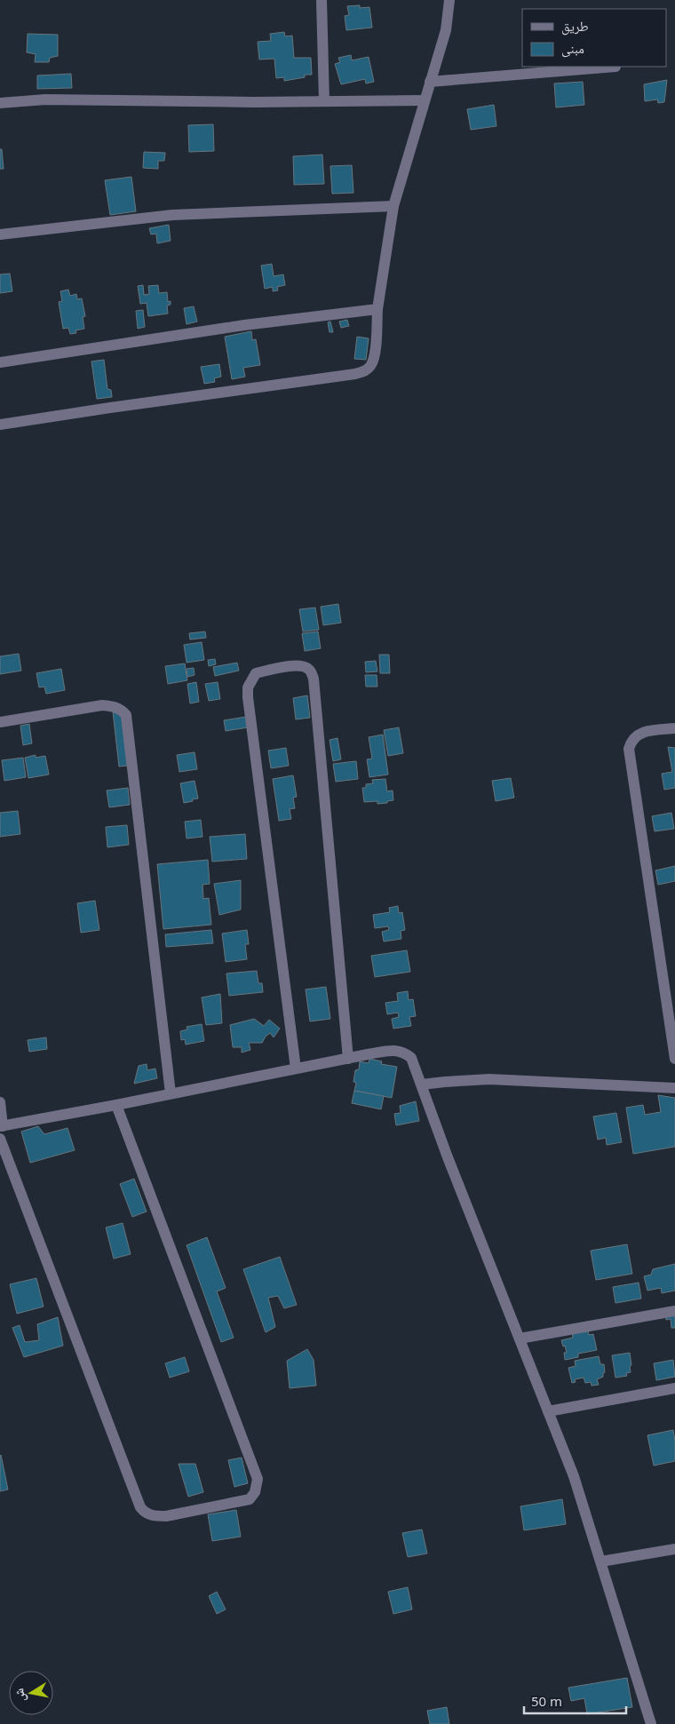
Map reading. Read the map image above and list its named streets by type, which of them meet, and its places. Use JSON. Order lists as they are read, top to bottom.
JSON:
{
  "legend": ["طريق", "مبنى"],
  "scale_bar": "50 m",
  "north": "left"
}
